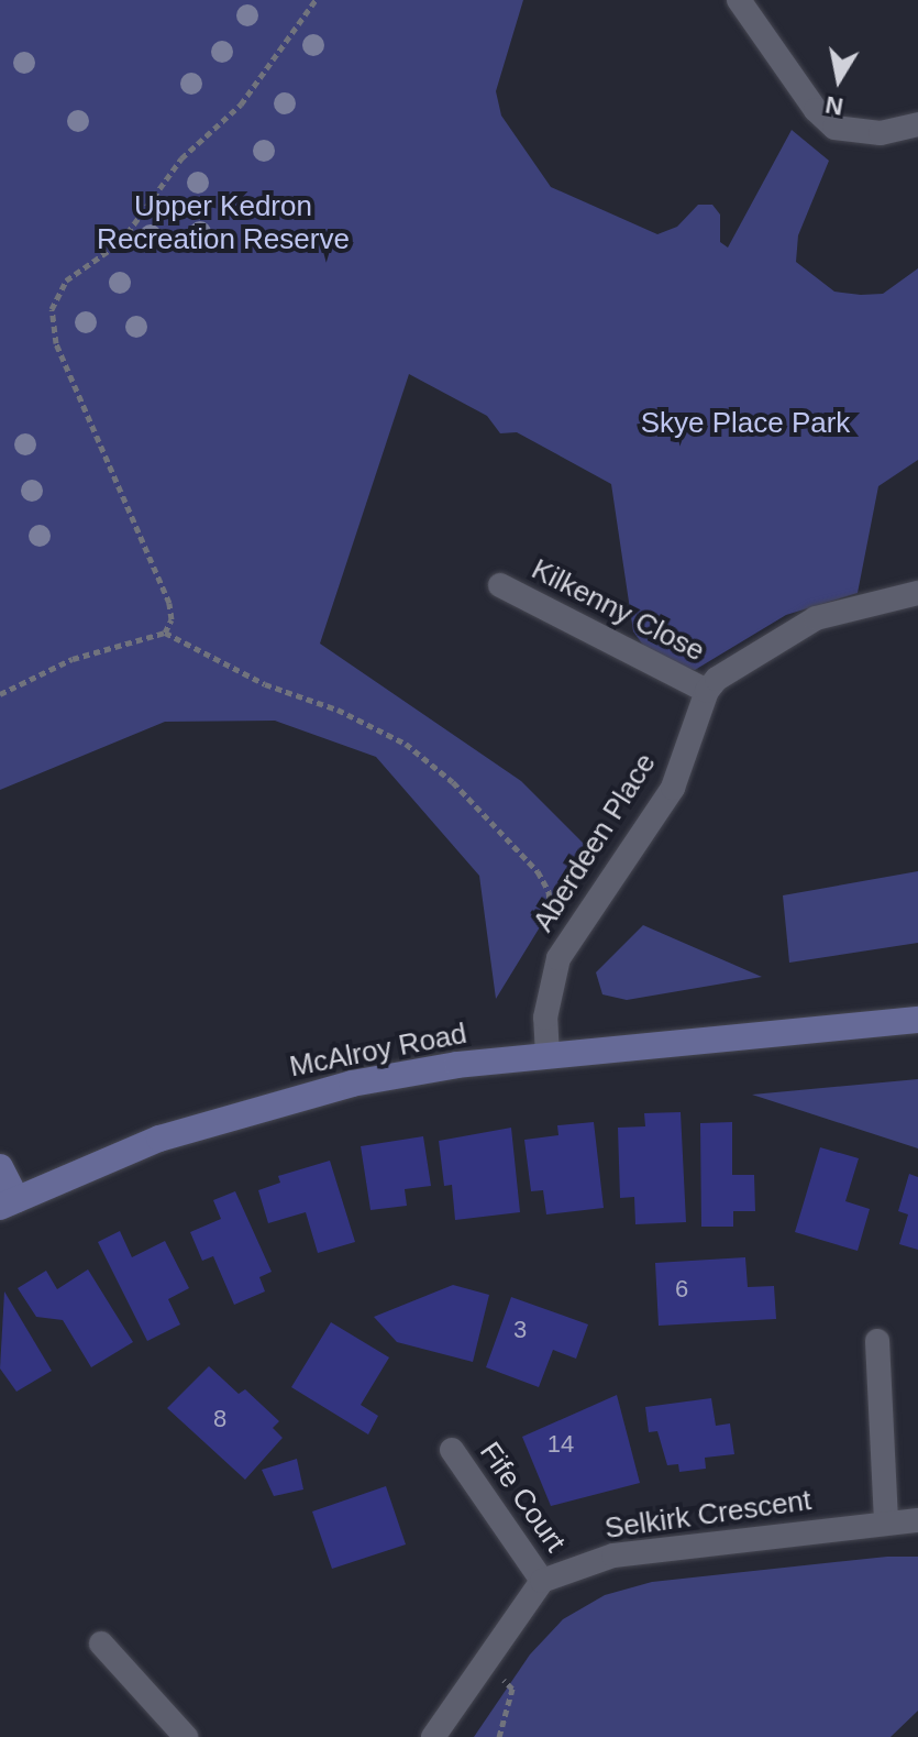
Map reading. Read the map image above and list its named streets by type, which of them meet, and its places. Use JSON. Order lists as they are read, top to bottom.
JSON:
{
  "streets": {
    "street": [
      "Kilkenny Close",
      "Aberdeen Place",
      "McAlroy Road",
      "Fife Court",
      "Selkirk Crescent"
    ]
  },
  "crossings": [
    ["Kilkenny Close", "Aberdeen Place"],
    ["Aberdeen Place", "McAlroy Road"],
    ["Fife Court", "Selkirk Crescent"]
  ],
  "parks": ["Upper Kedron Recreation Reserve", "Skye Place Park"],
  "house_numbers": [
    "6",
    "3",
    "8",
    "14"
  ],
  "north": "bottom"
}
